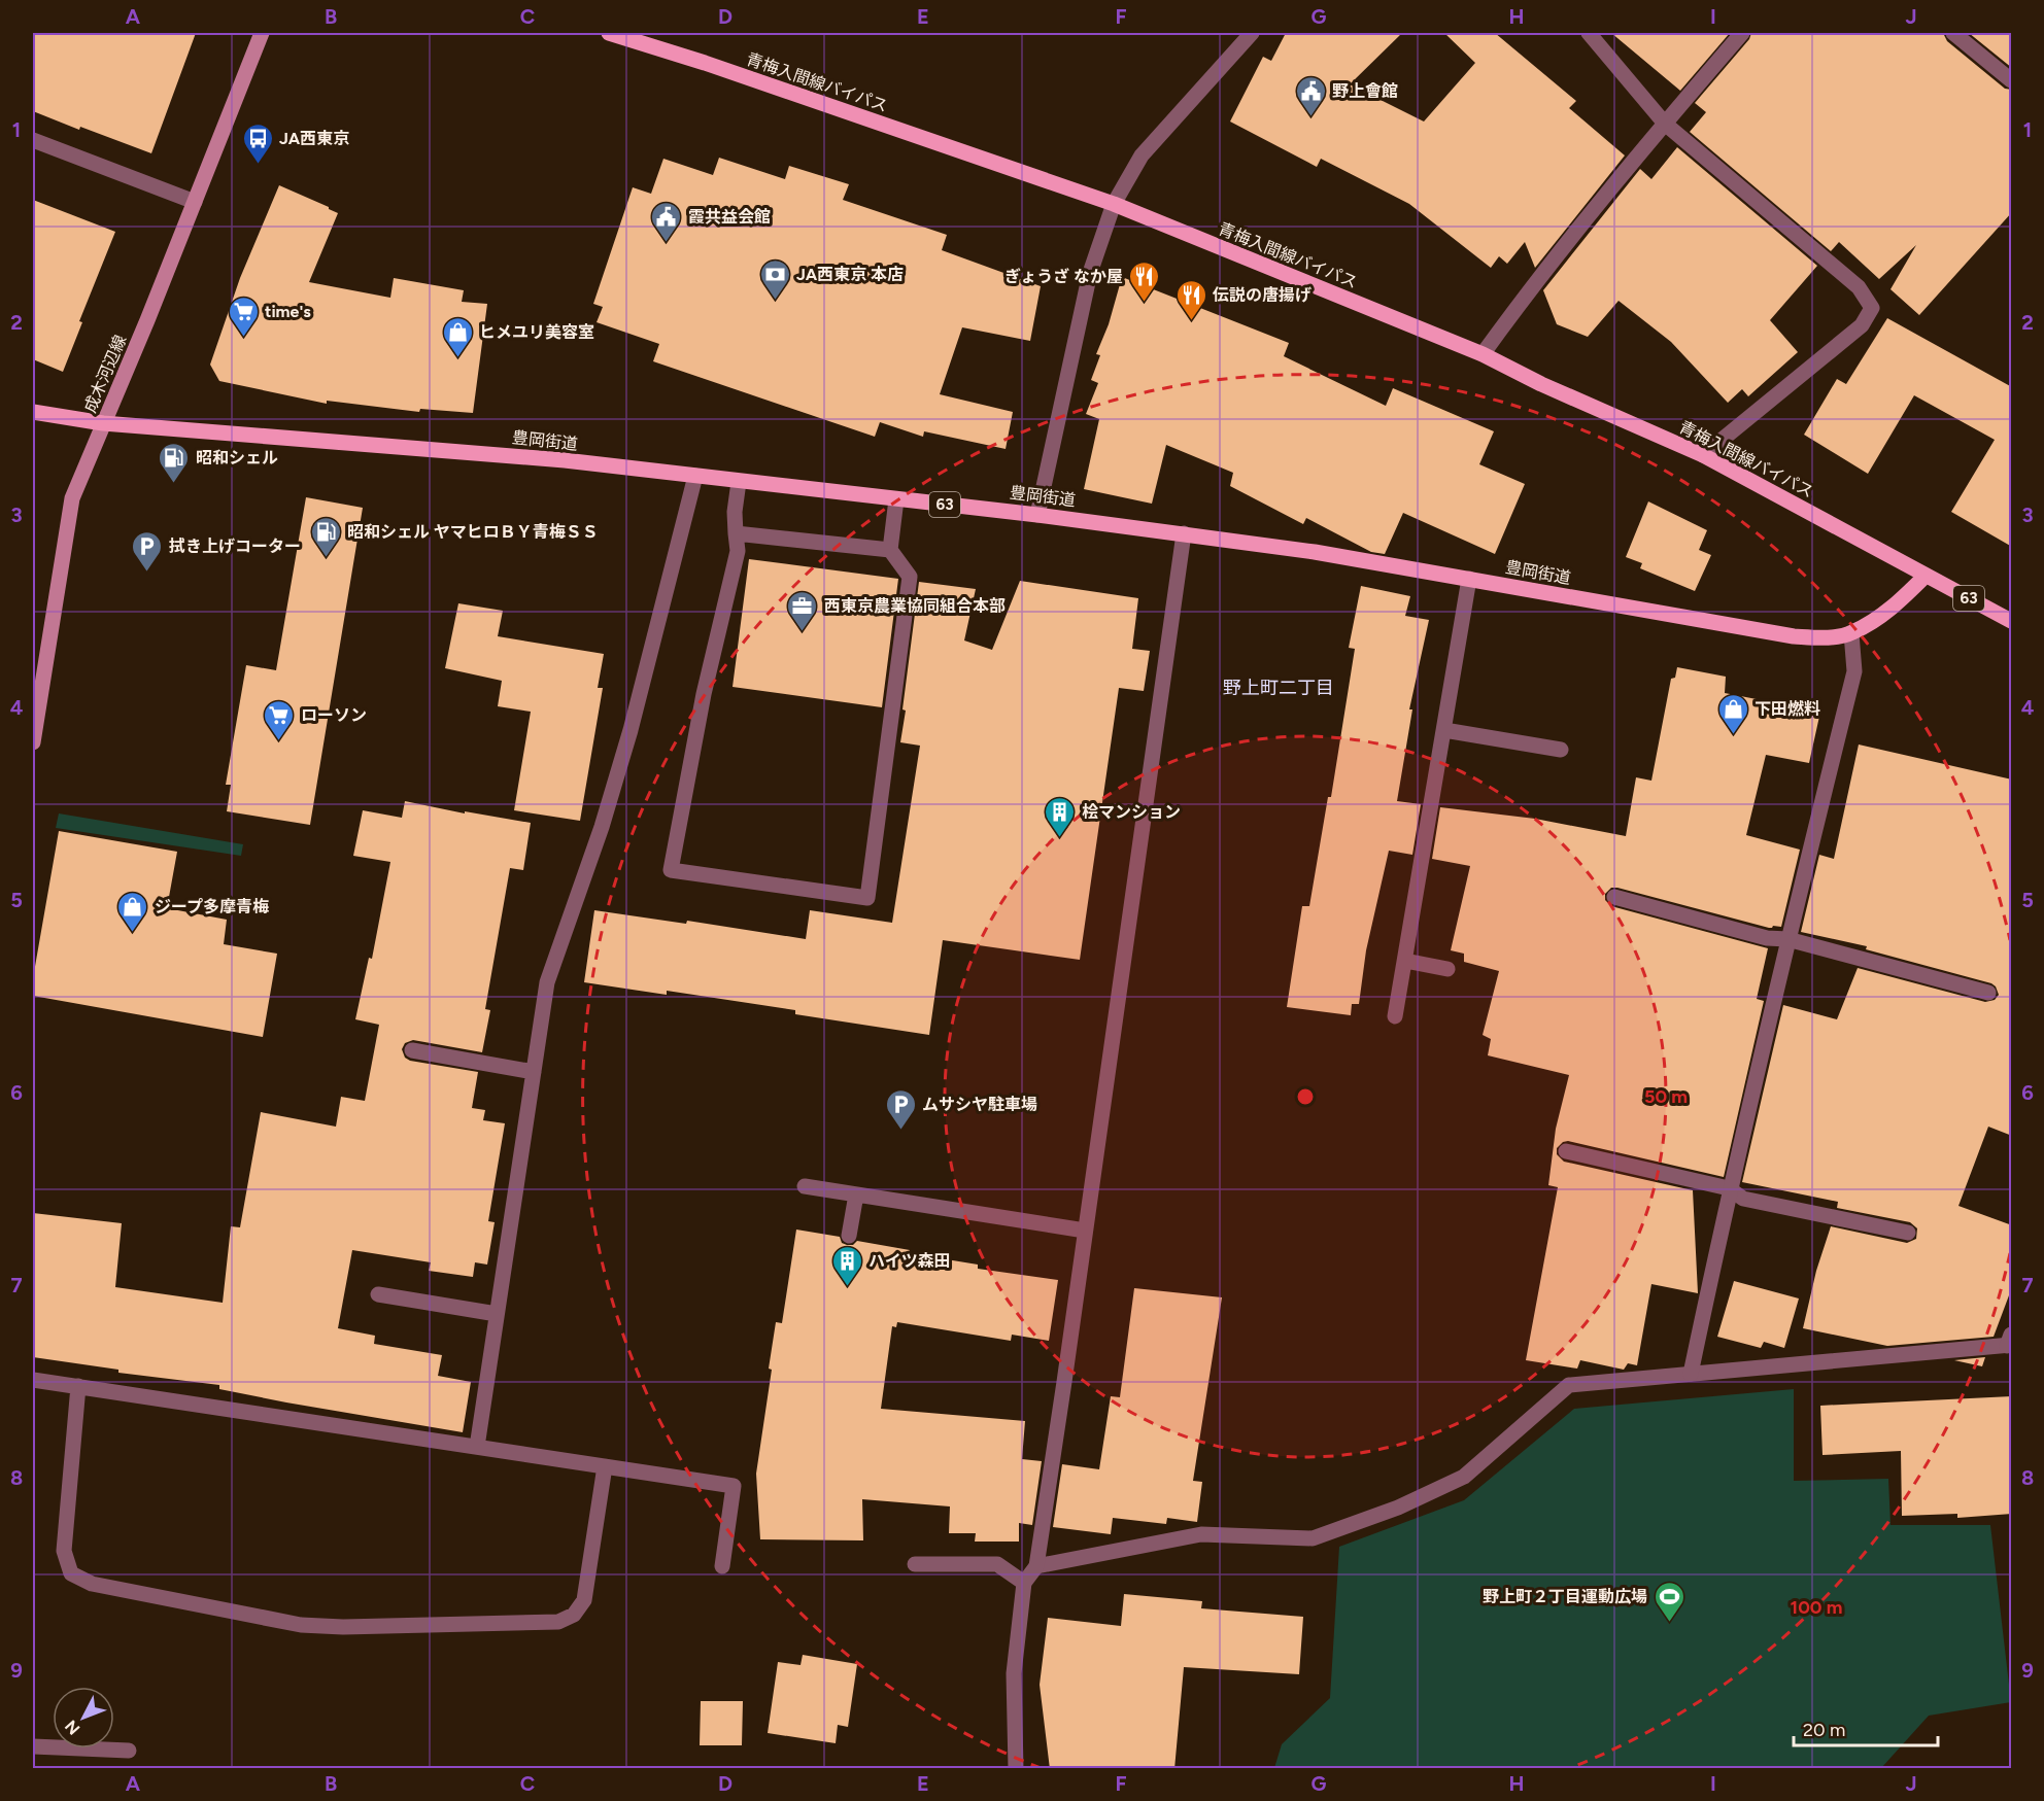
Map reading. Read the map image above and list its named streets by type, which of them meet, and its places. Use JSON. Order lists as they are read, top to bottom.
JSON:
{
  "streets": {
    "main road": [
      "青梅入間線バイパス",
      "成木河辺線",
      "豊岡街道",
      "63"
    ]
  },
  "crossings": [
    ["青梅入間線バイパス", "豊岡街道"],
    ["青梅入間線バイパス", "63"],
    ["成木河辺線", "豊岡街道"],
    ["豊岡街道", "63"]
  ],
  "districts": ["野上町二丁目"],
  "places": {
    "public building": ["野上會館", "霞共益会館"],
    "bus stop": ["JA西東京"],
    "bank": ["JA西東京 本店"],
    "restaurant": ["ぎょうざ なか屋", "伝説の唐揚げ"],
    "supermarket": ["time's", "ローソン"],
    "shop": ["ヒメユリ美容室", "下田燃料", "ジープ多摩青梅"],
    "fuel station": ["昭和シェル", "昭和シェル ヤマヒロＢＹ青梅ＳＳ"],
    "parking": ["拭き上げコーター", "ムサシヤ駐車場"],
    "office": ["西東京農業協同組合本部"],
    "building": ["桧マンション", "ハイツ森田"],
    "sports": ["野上町２丁目運動広場"]
  },
  "scale_bar": "20 m",
  "north": "bottom left",
  "grid": {
    "columns": [
      "A",
      "B",
      "C",
      "D",
      "E",
      "F",
      "G",
      "H",
      "I",
      "J"
    ],
    "rows": [
      "1",
      "2",
      "3",
      "4",
      "5",
      "6",
      "7",
      "8",
      "9"
    ]
  },
  "rings": ["50 m", "100 m"]
}
